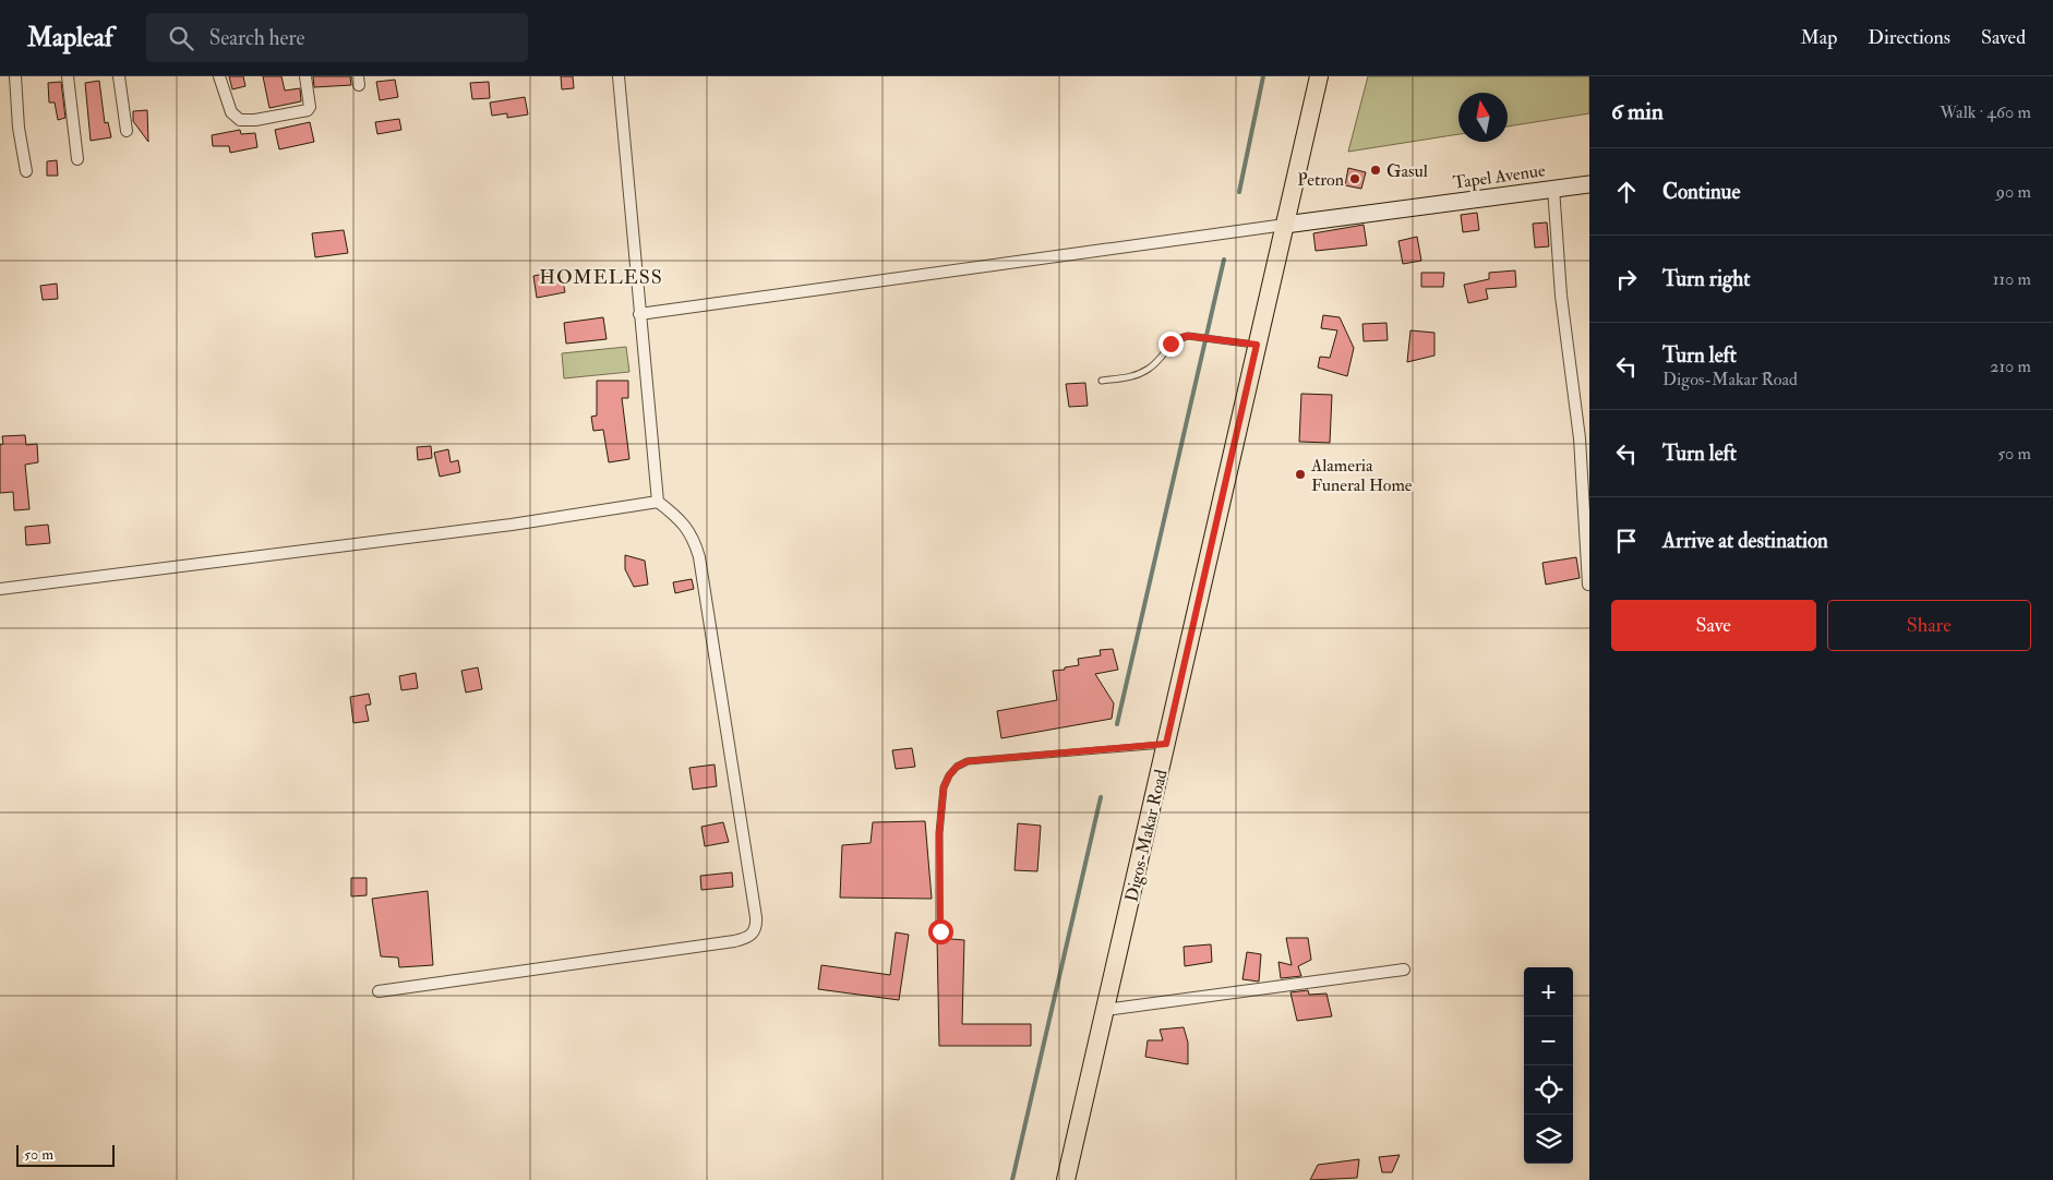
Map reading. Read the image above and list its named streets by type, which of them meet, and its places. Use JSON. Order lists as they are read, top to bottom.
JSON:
{
  "streets": {
    "main road": ["Digos-Makar Road"],
    "street": ["Tapel Avenue"]
  },
  "crossings": [
    ["Tapel Avenue", "Digos-Makar Road"]
  ],
  "districts": ["HOMELESS"],
  "places": ["Gasul", "Petron", "Alameria Funeral Home"],
  "scale_bar": "50 m",
  "north": "top",
  "page": {
    "header": "Mapleaf",
    "search": "Search here",
    "nav": ["Map", "Directions", "Saved"],
    "heading": ["6 min", "Walk · 460 m"],
    "list": [
      ["Continue", "90 m"],
      ["Turn right", "110 m"],
      ["Turn left", "Digos-Makar Road", "210 m"],
      ["Turn left", "50 m"],
      "Arrive at destination"
    ],
    "buttons": ["Save", "Share"],
    "map_buttons": ["+", "−"],
    "scale": "50 m"
  }
}
